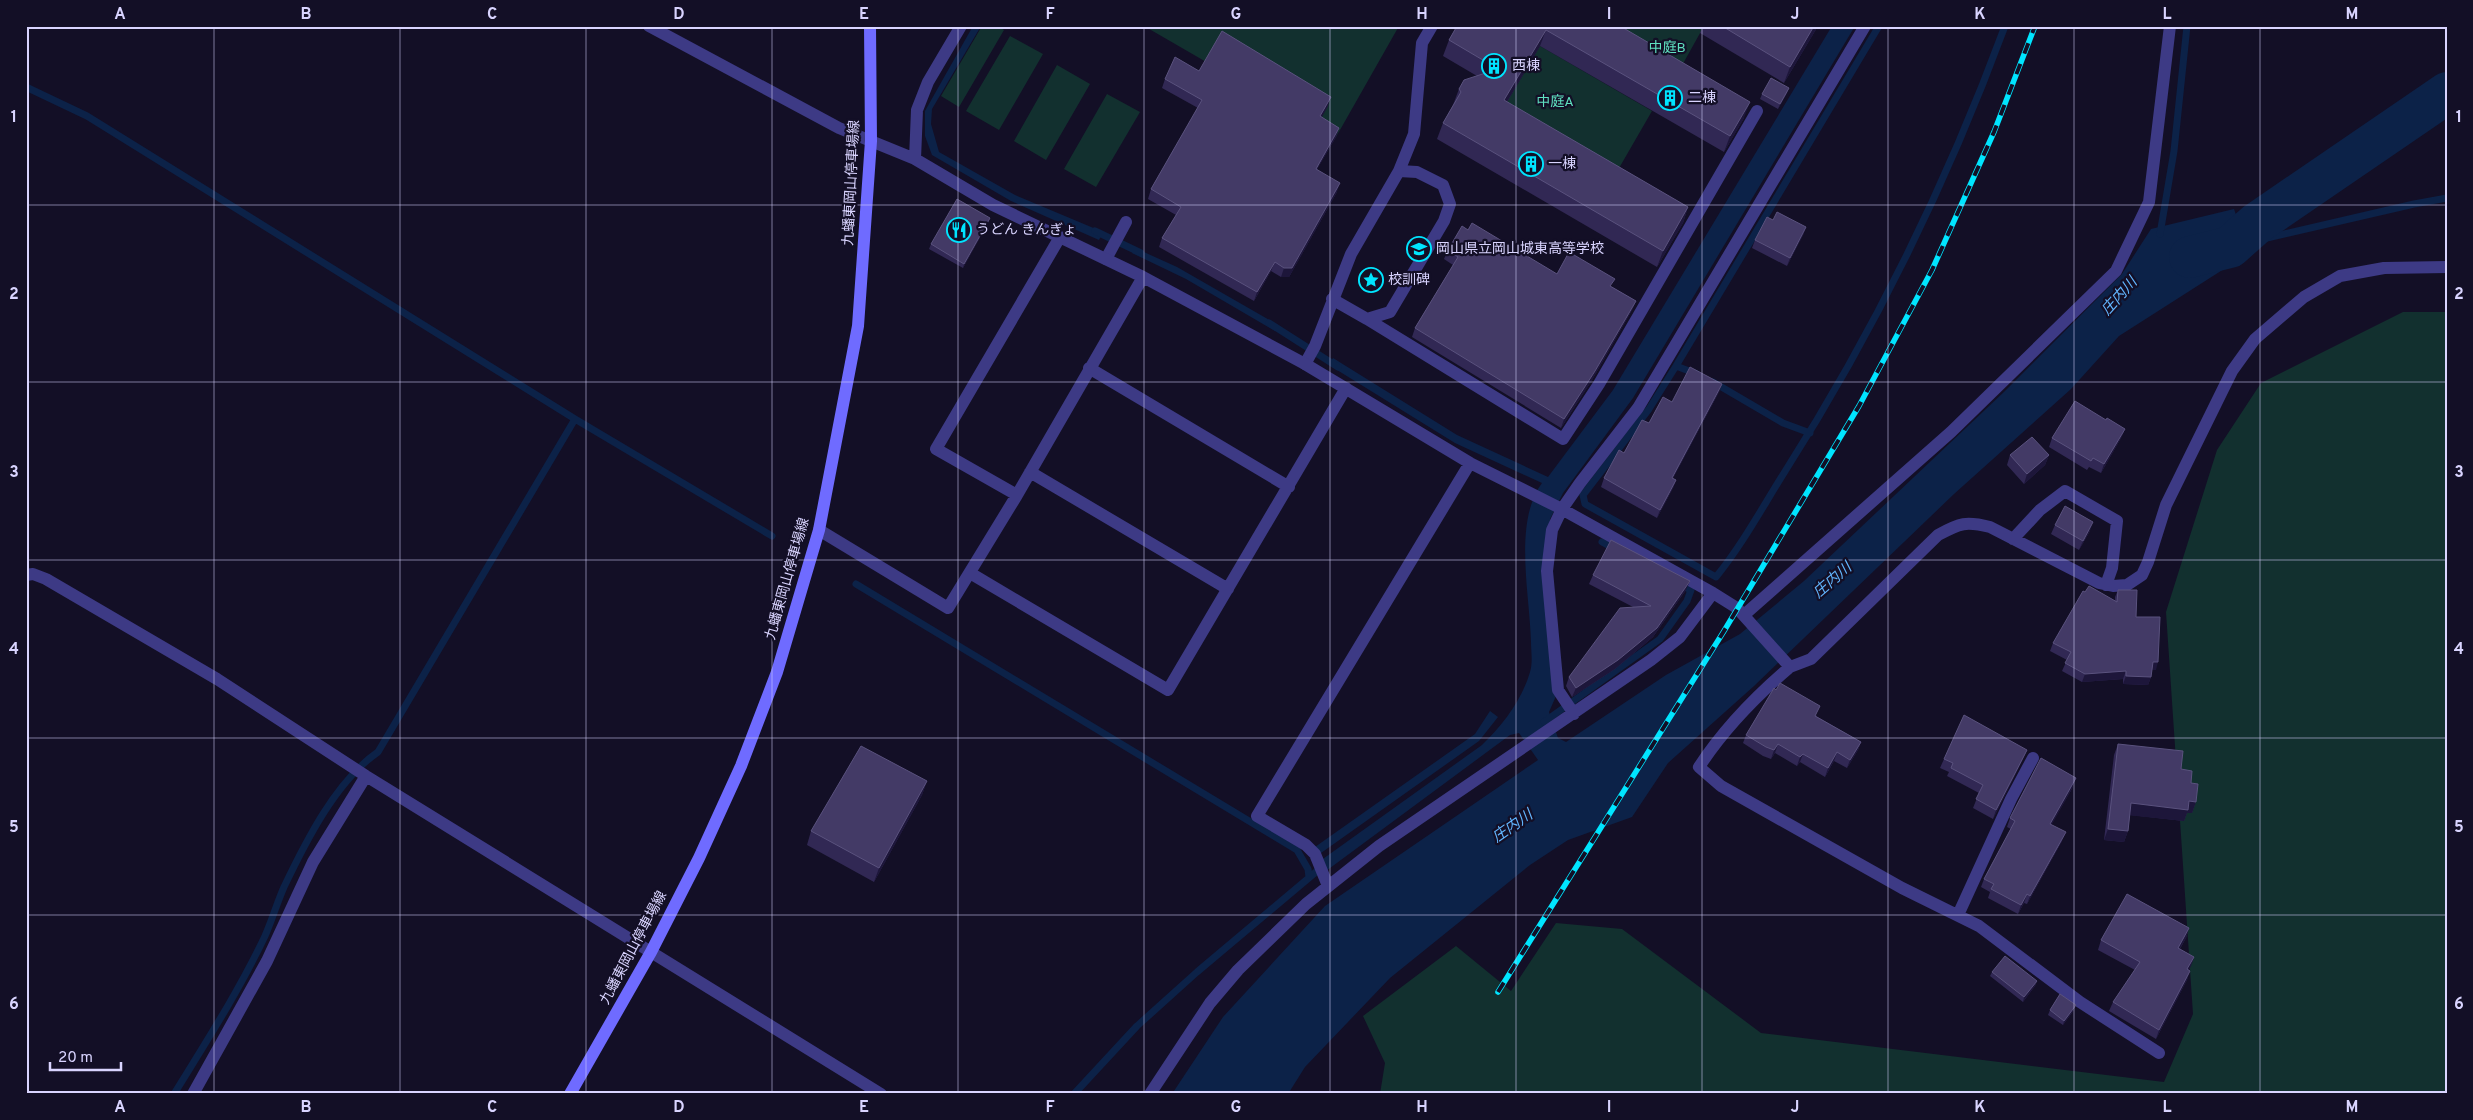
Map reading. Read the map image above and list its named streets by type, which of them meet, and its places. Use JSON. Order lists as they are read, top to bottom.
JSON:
{
  "streets": {
    "main road": ["九蟠東岡山停車場線"]
  },
  "water": ["庄内川"],
  "parks": ["中庭B", "中庭A"],
  "places": {
    "building": ["西棟", "二棟", "一棟"],
    "restaurant": ["うどん きんぎょ"],
    "school or university": ["岡山県立岡山城東高等学校"],
    "place": ["校訓碑"]
  },
  "scale_bar": "20 m",
  "grid": {
    "columns": [
      "A",
      "B",
      "C",
      "D",
      "E",
      "F",
      "G",
      "H",
      "I",
      "J",
      "K",
      "L",
      "M"
    ],
    "rows": [
      "1",
      "2",
      "3",
      "4",
      "5",
      "6"
    ]
  }
}
